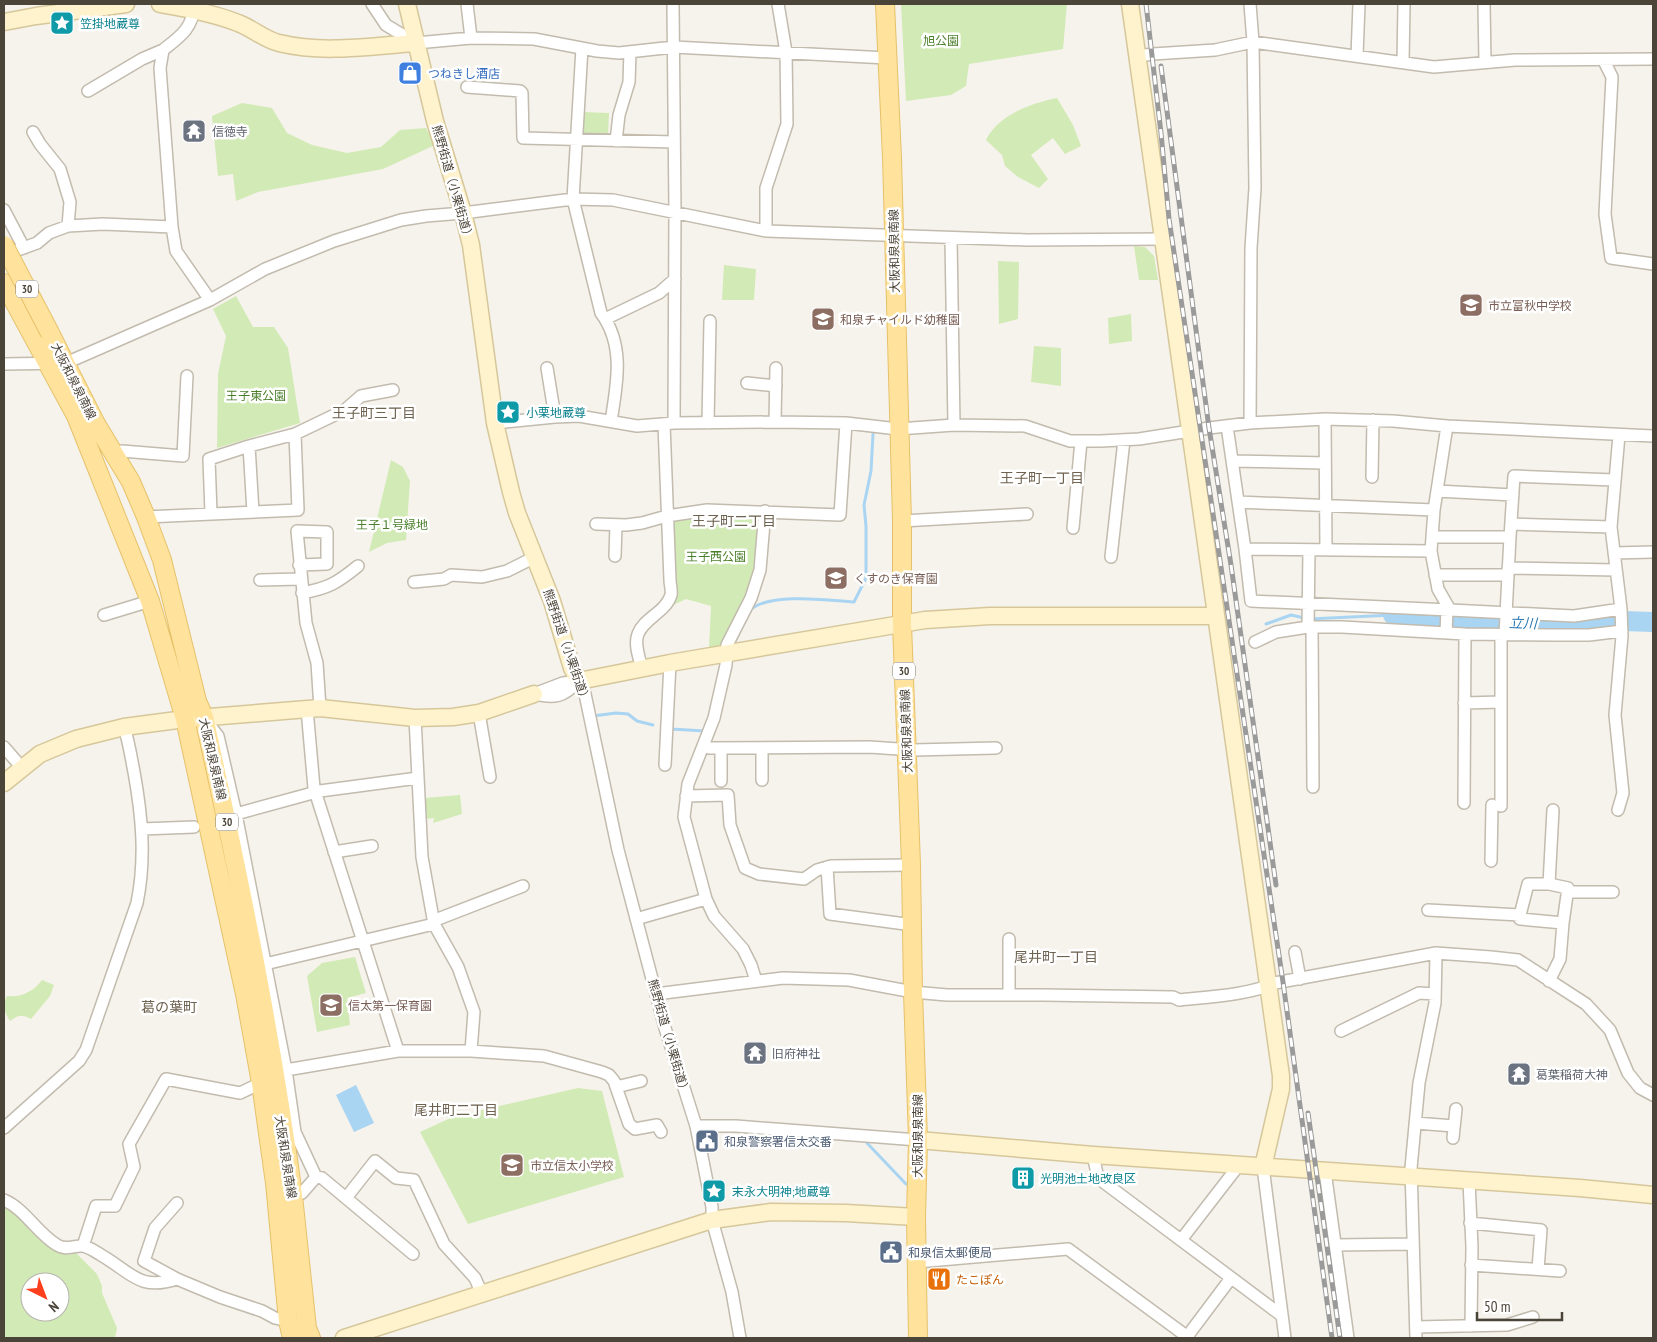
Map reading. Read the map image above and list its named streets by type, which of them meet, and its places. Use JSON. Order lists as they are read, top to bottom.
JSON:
{
  "streets": {
    "main road": ["大阪和泉泉南線", "30"],
    "street": ["熊野街道（小栗街道）"]
  },
  "districts": [
    "王子町三丁目",
    "王子町一丁目",
    "王子町二丁目",
    "尾井町一丁目",
    "葛の葉町",
    "尾井町二丁目"
  ],
  "water": ["立川"],
  "parks": [
    "旭公園",
    "王子東公園",
    "王子１号緑地",
    "王子西公園"
  ],
  "places": {
    "place": ["笠掛地蔵尊", "小栗地蔵尊", "末永大明神;地蔵尊"],
    "shop": ["つねきし酒店"],
    "temple": ["信徳寺", "旧府神社", "葛葉稲荷大神"],
    "school or university": [
      "市立富秋中学校",
      "和泉チャイルド幼稚園",
      "くすのき保育園",
      "信太第一保育園",
      "市立信太小学校"
    ],
    "public building": ["和泉警察署信太交番", "和泉信太郵便局"],
    "building": ["光明池土地改良区"],
    "restaurant": ["たこぽん"]
  },
  "scale_bar": "50 m",
  "north": "bottom right"
}
